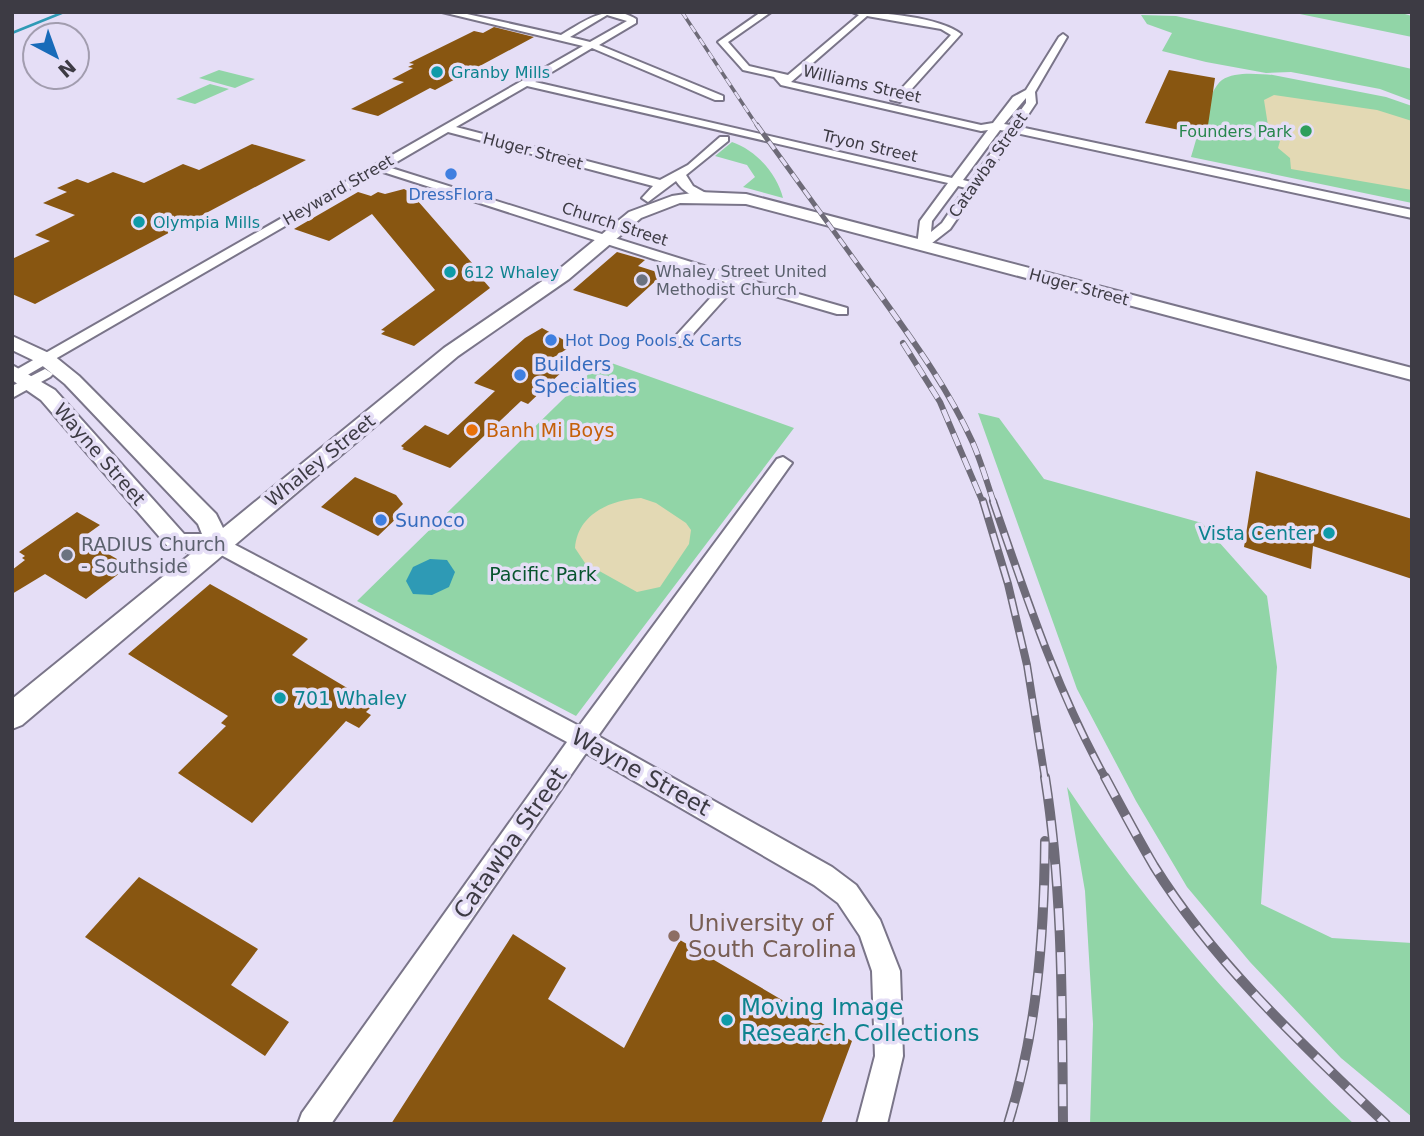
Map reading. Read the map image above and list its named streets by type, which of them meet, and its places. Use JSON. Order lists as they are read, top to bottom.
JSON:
{
  "streets": {
    "main road": ["Huger Street", "Wayne Street", "Whaley Street"],
    "street": [
      "Williams Street",
      "Tryon Street",
      "Catawba Street",
      "Heyward Street",
      "Church Street"
    ]
  },
  "crossings": [
    ["Williams Street", "Catawba Street"],
    ["Tryon Street", "Catawba Street"],
    ["Tryon Street", "Heyward Street"],
    ["Tryon Street", "Whaley Street"],
    ["Huger Street", "Catawba Street"],
    ["Huger Street", "Heyward Street"],
    ["Huger Street", "Whaley Street"],
    ["Catawba Street", "Wayne Street"],
    ["Heyward Street", "Church Street"],
    ["Heyward Street", "Wayne Street"],
    ["Church Street", "Whaley Street"],
    ["Wayne Street", "Whaley Street"]
  ],
  "parks": ["Pacific Park"],
  "places": [
    "Granby Mills",
    "Founders Park",
    "DressFlora",
    "Olympia Mills",
    "612 Whaley",
    "Whaley Street United Methodist Church",
    "Hot Dog Pools & Carts",
    "Builders Specialties",
    "Banh Mi Boys",
    "Sunoco",
    "Vista Center",
    "RADIUS Church - Southside",
    "701 Whaley",
    "University of South Carolina",
    "Moving Image Research Collections"
  ],
  "north": "bottom right"
}
